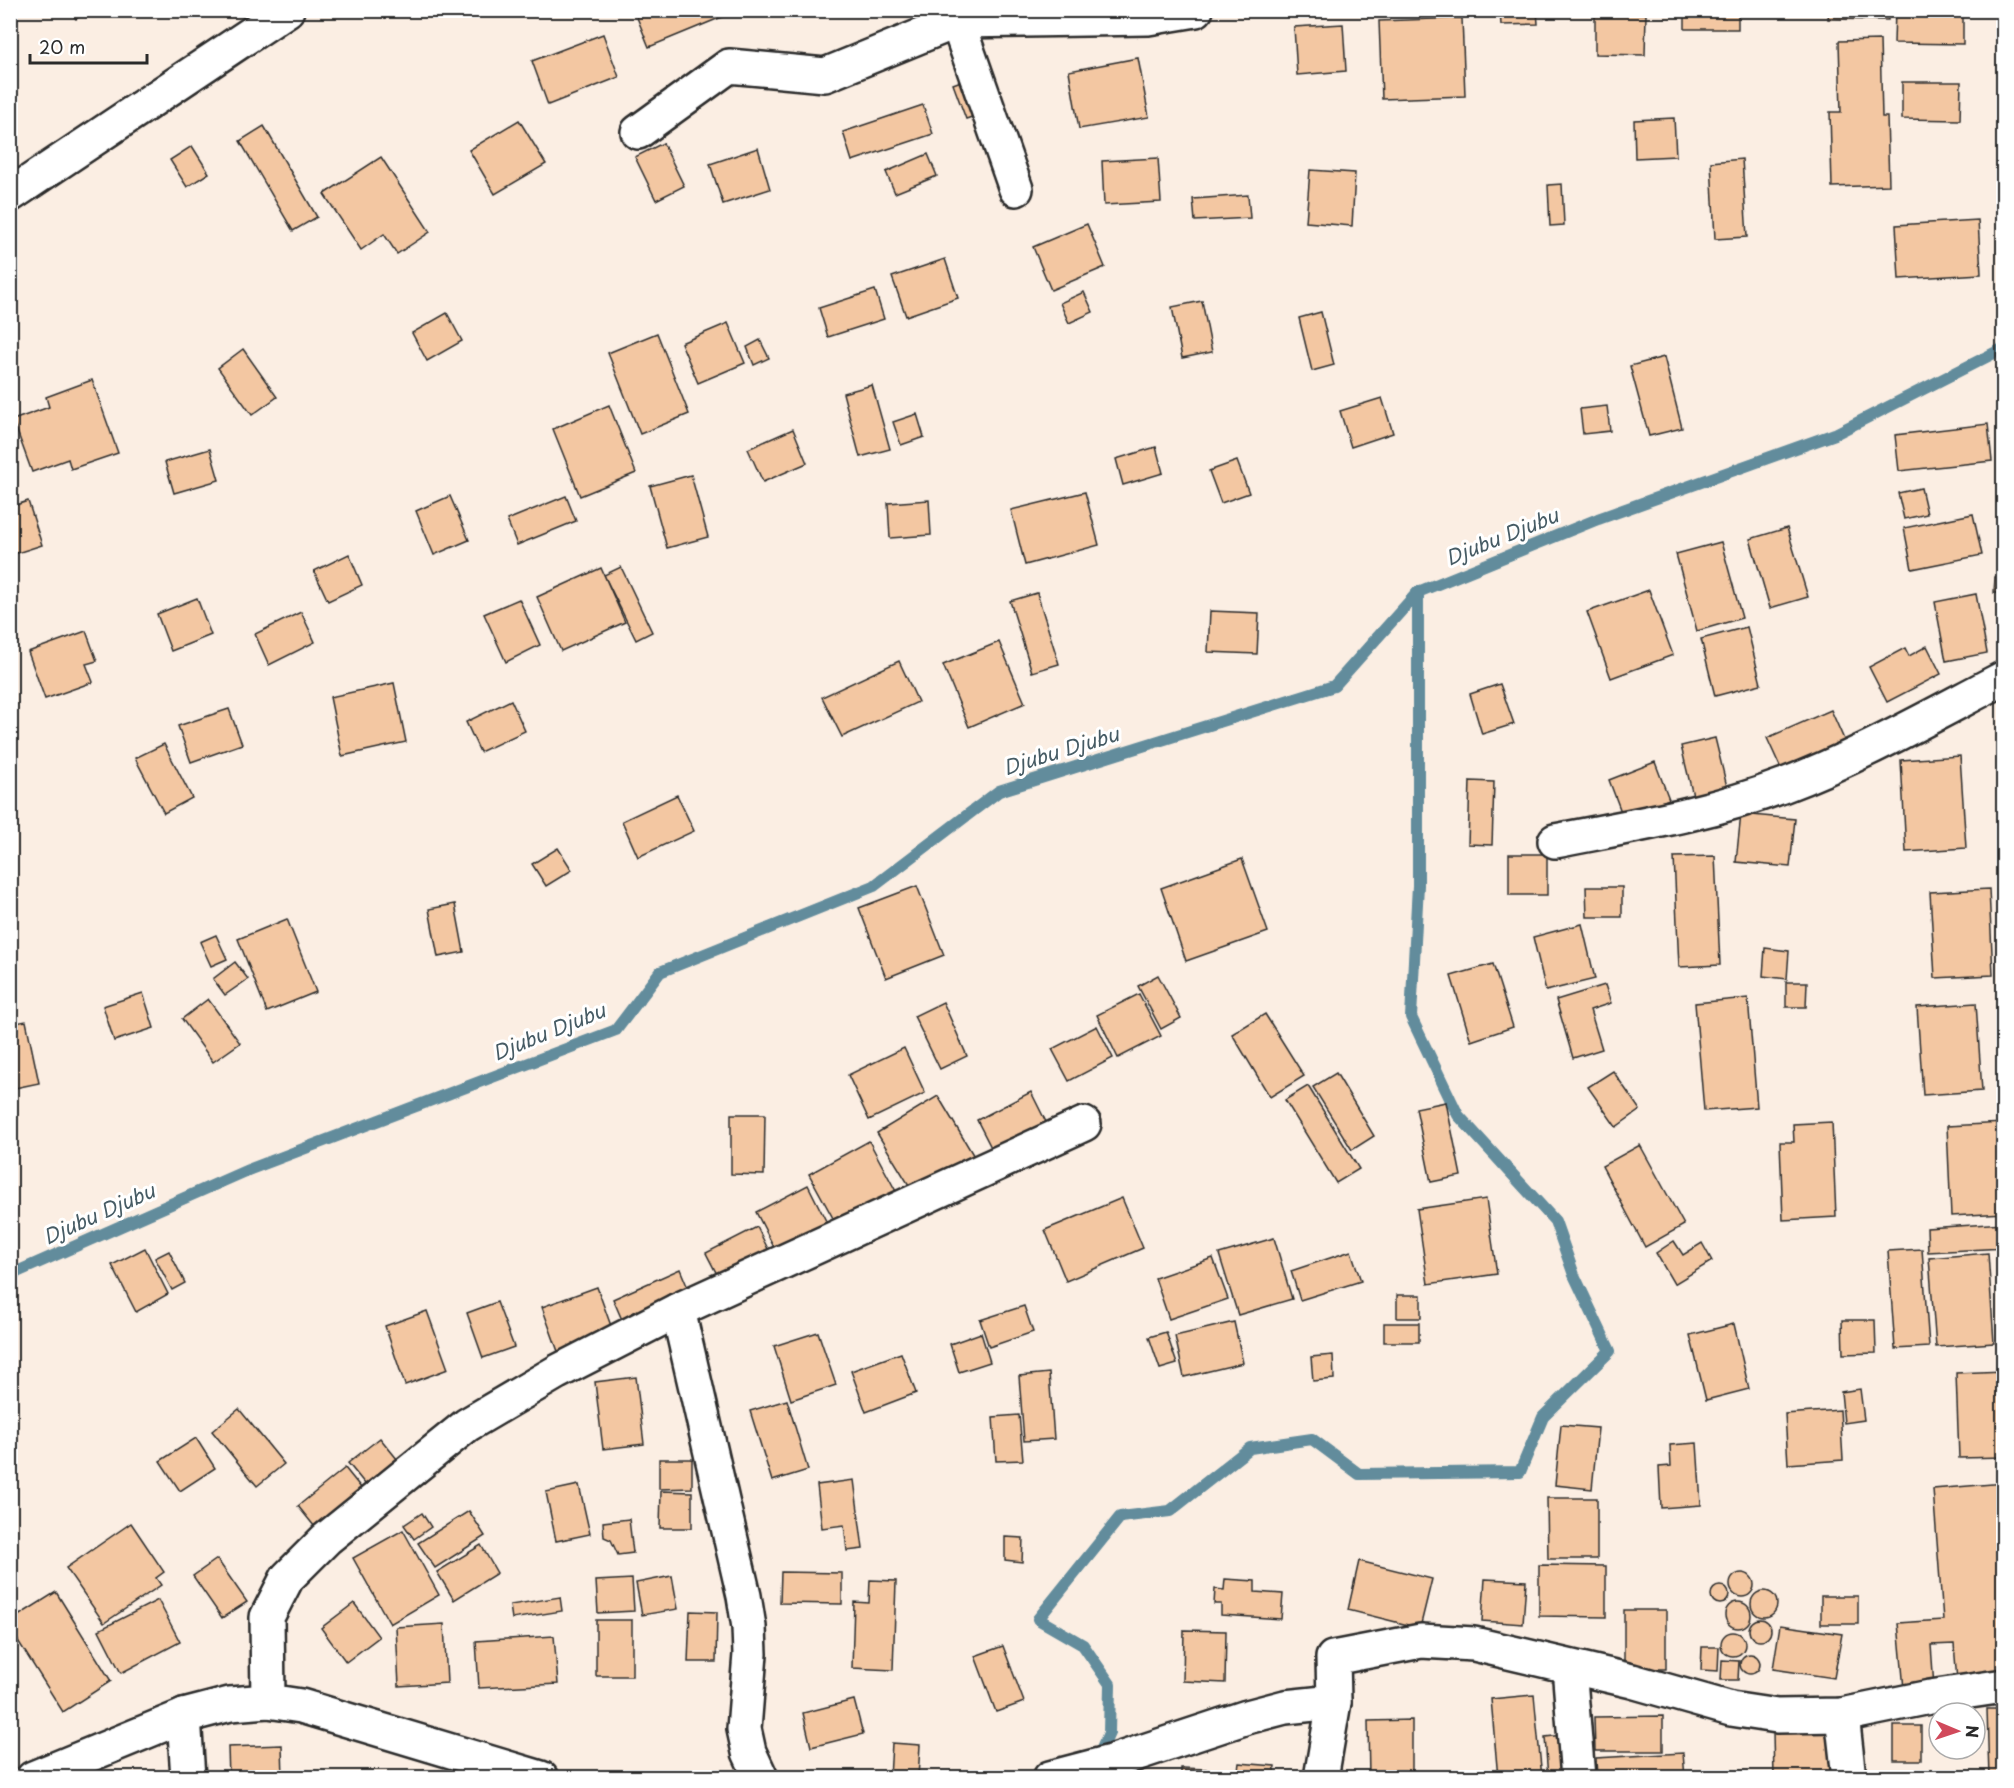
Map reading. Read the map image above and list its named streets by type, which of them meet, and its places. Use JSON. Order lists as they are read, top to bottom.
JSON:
{
  "water": ["Djubu Djubu"],
  "scale_bar": "20 m",
  "north": "right"
}
